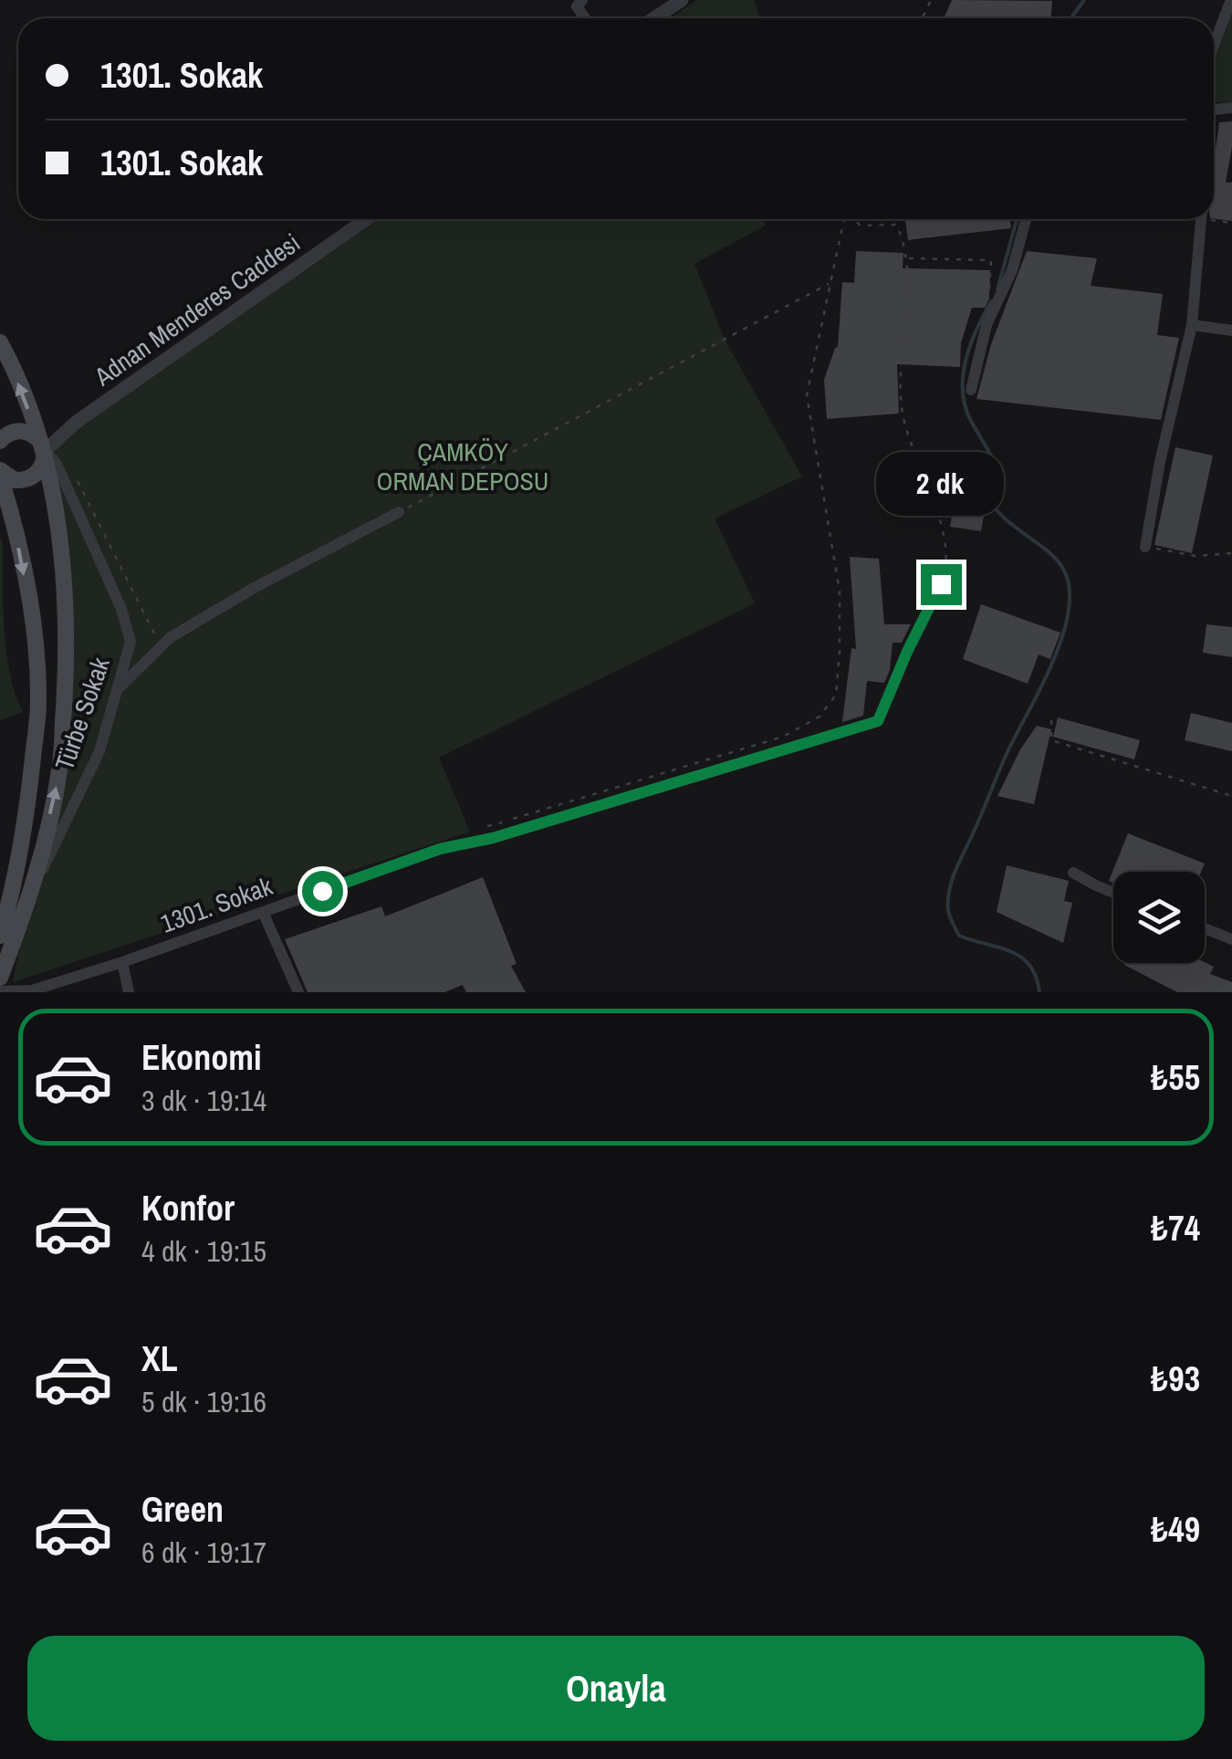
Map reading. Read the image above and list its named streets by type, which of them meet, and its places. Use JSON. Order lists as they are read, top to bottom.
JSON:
{
  "streets": {
    "street": ["Adnan Menderes Caddesi", "Türbe Sokak", "1301. Sokak"]
  },
  "crossings": [
    ["Adnan Menderes Caddesi", "Türbe Sokak"]
  ],
  "parks": ["ÇAMKÖY ORMAN DEPOSU"],
  "page": {
    "banner": ["1301. Sokak", "1301. Sokak"],
    "bubble": "2 dk",
    "list": [
      {
        "name": "Ekonomi",
        "note": "3 dk · 19:14",
        "value": "₺55"
      },
      {
        "name": "Konfor",
        "note": "4 dk · 19:15",
        "value": "₺74"
      },
      {
        "name": "XL",
        "note": "5 dk · 19:16",
        "value": "₺93"
      },
      {
        "name": "Green",
        "note": "6 dk · 19:17",
        "value": "₺49"
      }
    ],
    "buttons": "Onayla"
  }
}
